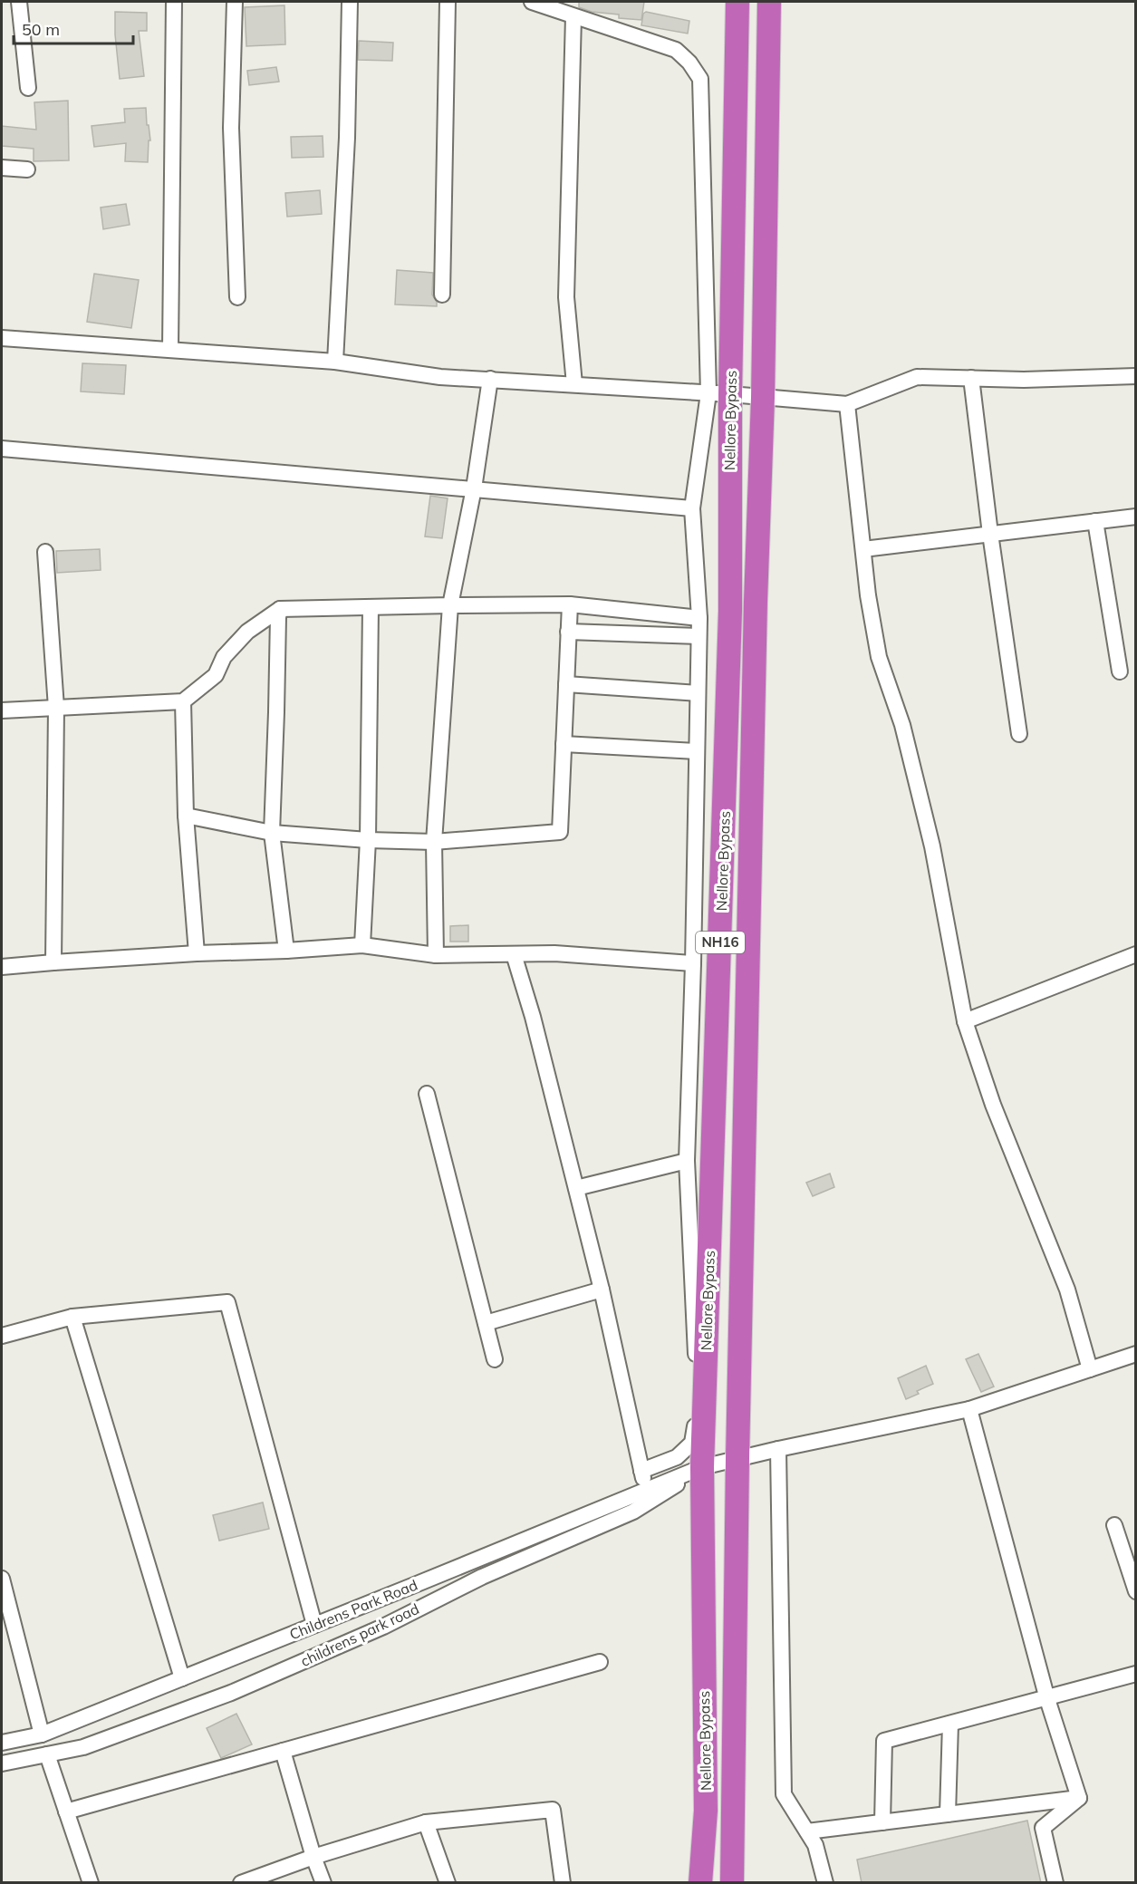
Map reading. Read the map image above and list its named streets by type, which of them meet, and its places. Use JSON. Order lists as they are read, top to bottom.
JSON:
{
  "streets": {
    "highway": ["Nellore Bypass", "NH16"],
    "street": ["Childrens Park Road", "childrens park road"]
  },
  "crossings": [
    ["Nellore Bypass", "childrens park road"],
    ["Childrens Park Road", "childrens park road"]
  ],
  "scale_bar": "50 m"
}
